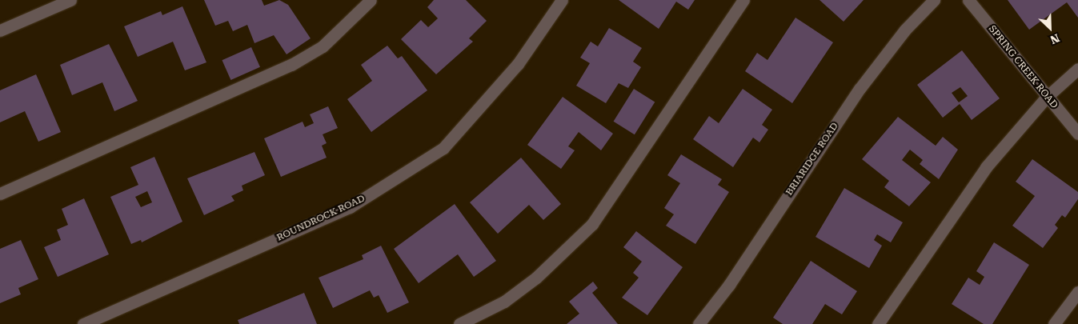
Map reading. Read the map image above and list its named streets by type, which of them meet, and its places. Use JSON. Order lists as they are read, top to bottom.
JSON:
{
  "streets": {
    "street": ["SPRING CREEK ROAD", "BRIARIDGE ROAD", "ROUNDROCK ROAD"]
  },
  "north": "bottom right"
}
